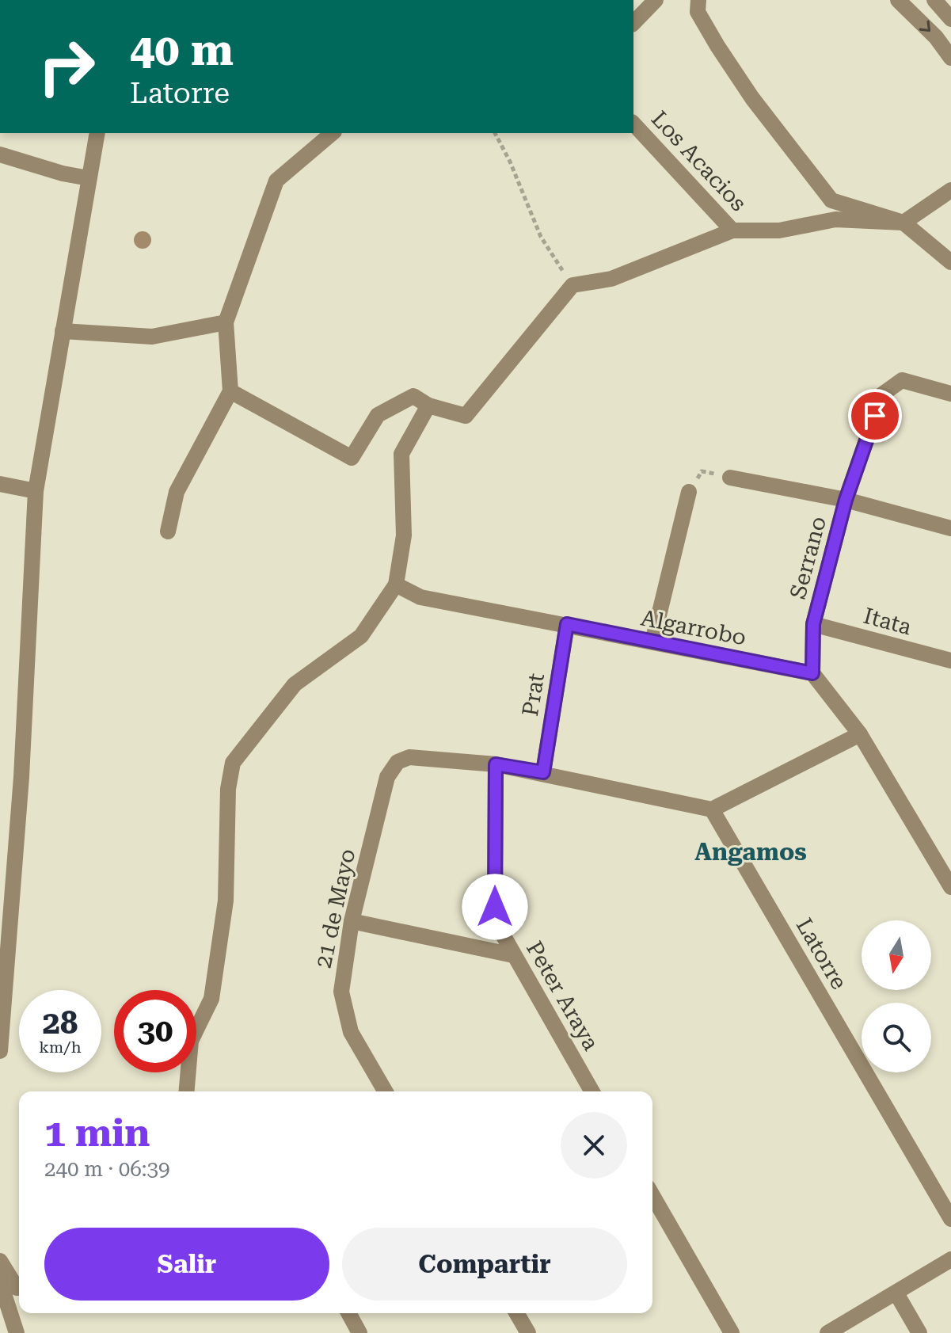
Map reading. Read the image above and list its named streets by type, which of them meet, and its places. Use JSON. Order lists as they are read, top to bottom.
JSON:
{
  "streets": {
    "street": [
      "Los Acacios",
      "Serrano",
      "Itata",
      "Algarrobo",
      "Prat",
      "21 de Mayo",
      "Latorre",
      "Peter Araya"
    ]
  },
  "crossings": [
    ["Serrano", "Itata"],
    ["Serrano", "Algarrobo"],
    ["Algarrobo", "Prat"],
    ["21 de Mayo", "Peter Araya"]
  ],
  "districts": ["Angamos"],
  "north": "bottom",
  "page": {
    "turn": ["40 m", "Latorre"],
    "speed": "28 km/h",
    "limit": "30",
    "heading": ["1 min", "240 m · 06:39"],
    "buttons": ["Salir", "Compartir"]
  }
}
